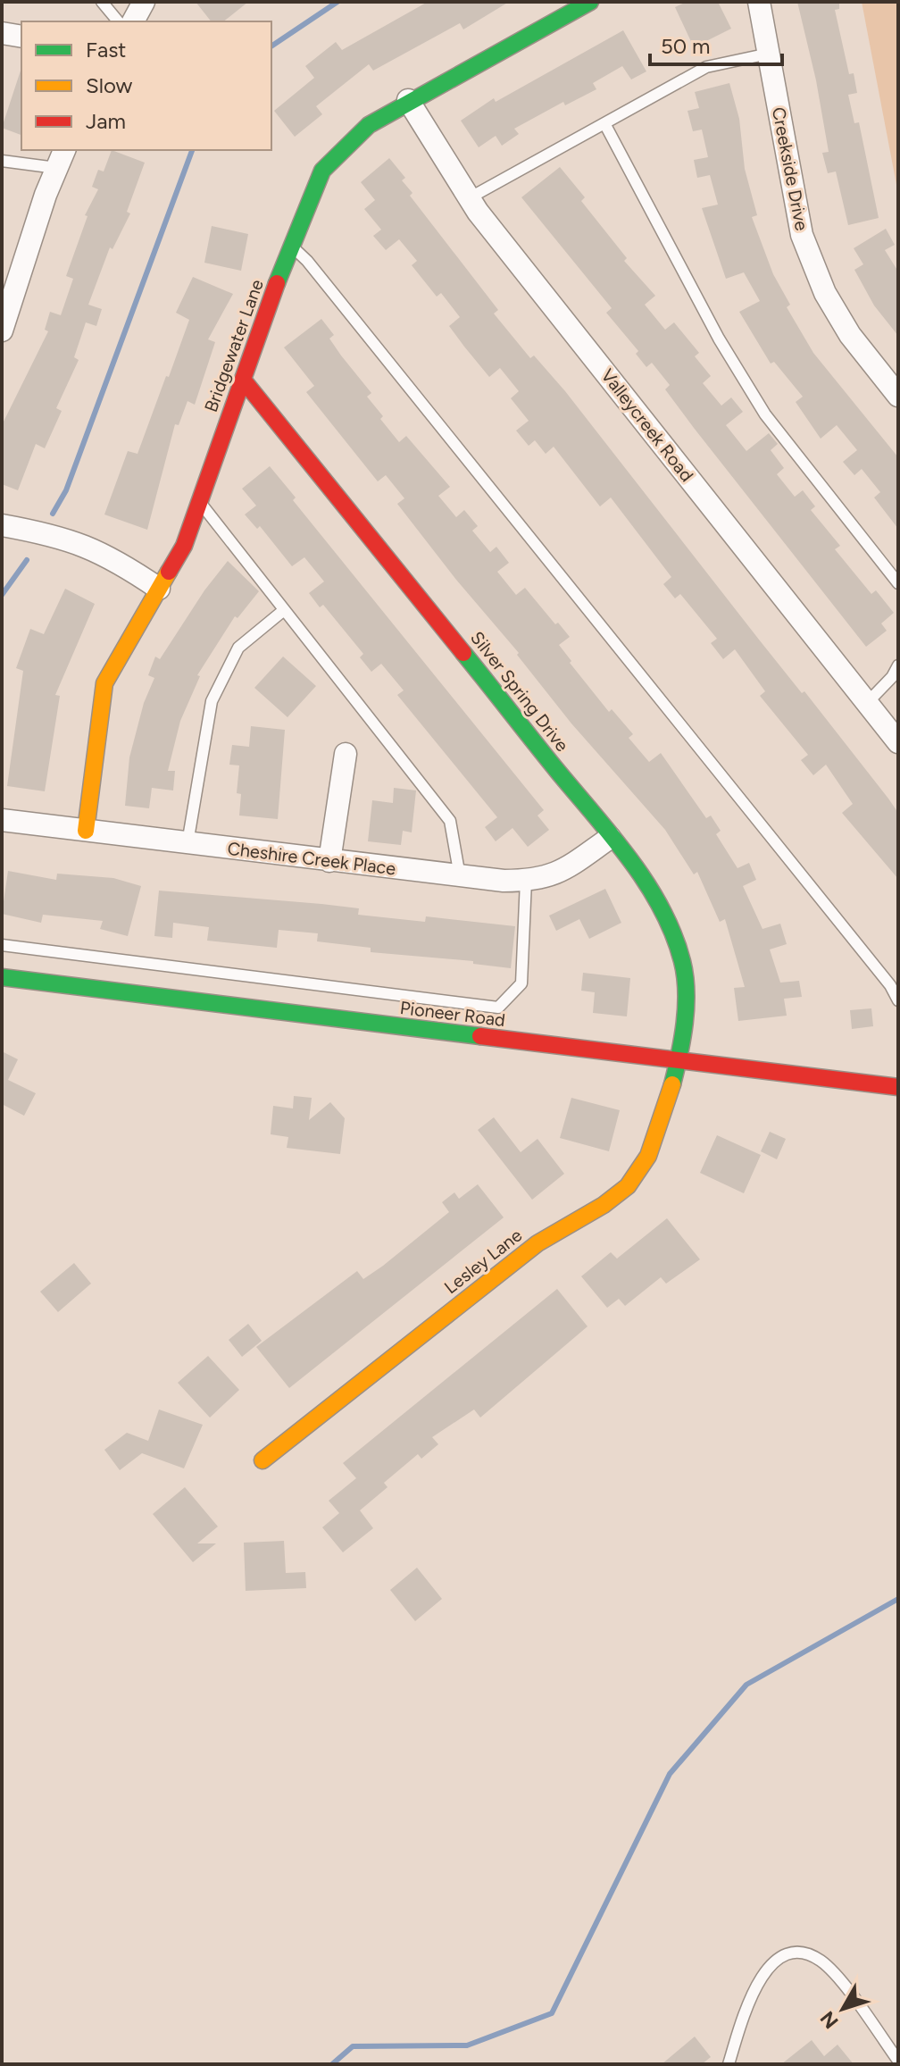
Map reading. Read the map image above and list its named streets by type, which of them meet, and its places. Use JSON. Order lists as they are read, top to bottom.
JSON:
{
  "streets": {
    "street": [
      "Creekside Drive",
      "Bridgewater Lane",
      "Valleycreek Road",
      "Silver Spring Drive",
      "Cheshire Creek Place",
      "Pioneer Road",
      "Lesley Lane"
    ]
  },
  "crossings": [
    ["Bridgewater Lane", "Valleycreek Road"],
    ["Bridgewater Lane", "Silver Spring Drive"],
    ["Bridgewater Lane", "Cheshire Creek Place"],
    ["Silver Spring Drive", "Cheshire Creek Place"],
    ["Silver Spring Drive", "Pioneer Road"],
    ["Silver Spring Drive", "Lesley Lane"],
    ["Pioneer Road", "Lesley Lane"]
  ],
  "legend": ["Fast", "Slow", "Jam"],
  "scale_bar": "50 m",
  "north": "bottom left"
}
